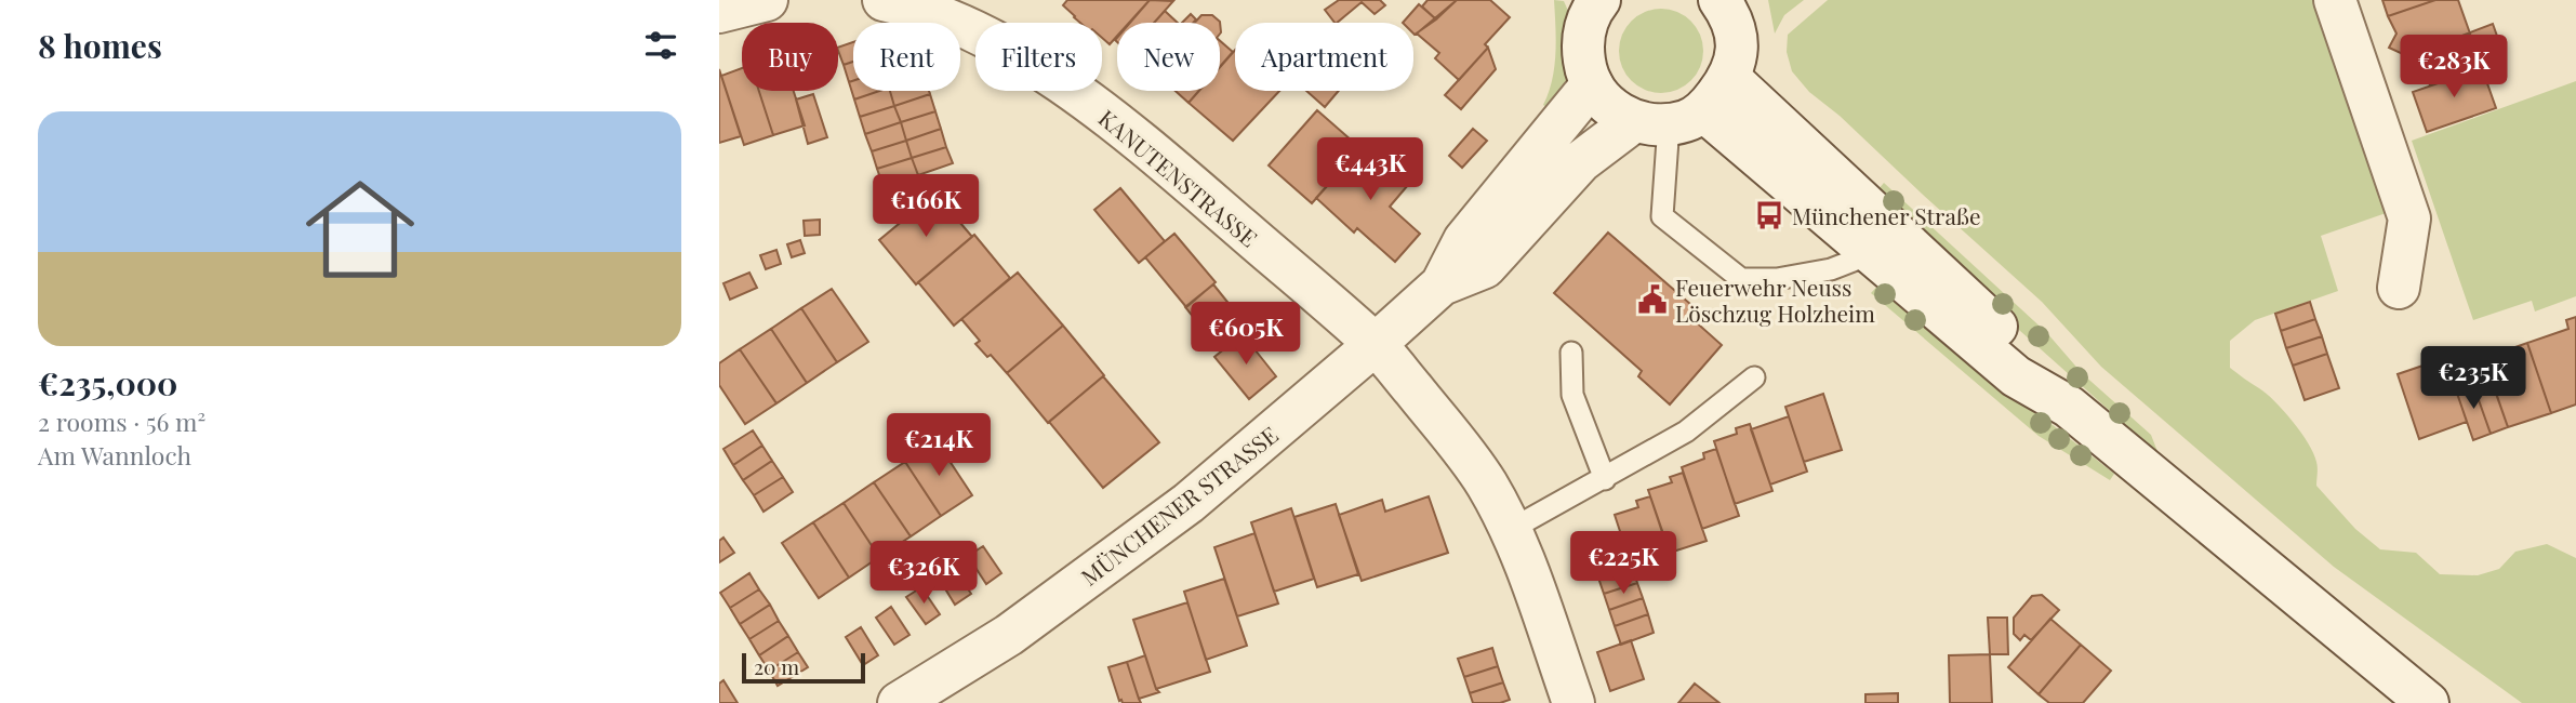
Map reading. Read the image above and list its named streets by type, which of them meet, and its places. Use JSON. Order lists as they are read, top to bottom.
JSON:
{
  "streets": {
    "street": ["KANUTENSTRASSE", "MÜNCHENER STRASSE"]
  },
  "crossings": [
    ["KANUTENSTRASSE", "MÜNCHENER STRASSE"]
  ],
  "places": {
    "bus stop": ["Münchener Straße"],
    "public building": ["Feuerwehr Neuss Löschzug Holzheim"]
  },
  "scale_bar": "20 m",
  "page": {
    "heading": "8 homes",
    "chip": [
      "Buy",
      "Rent",
      "Filters",
      "New",
      "Apartment"
    ],
    "price": [
      "€283K",
      "€443K",
      "€166K",
      "€605K",
      "€235K",
      "€214K",
      "€225K",
      "€326K"
    ],
    "list": [
      {
        "name": "€235,000",
        "note": "2 rooms · 56 m² · Am Wannloch"
      }
    ],
    "scale": "20 m"
  }
}
